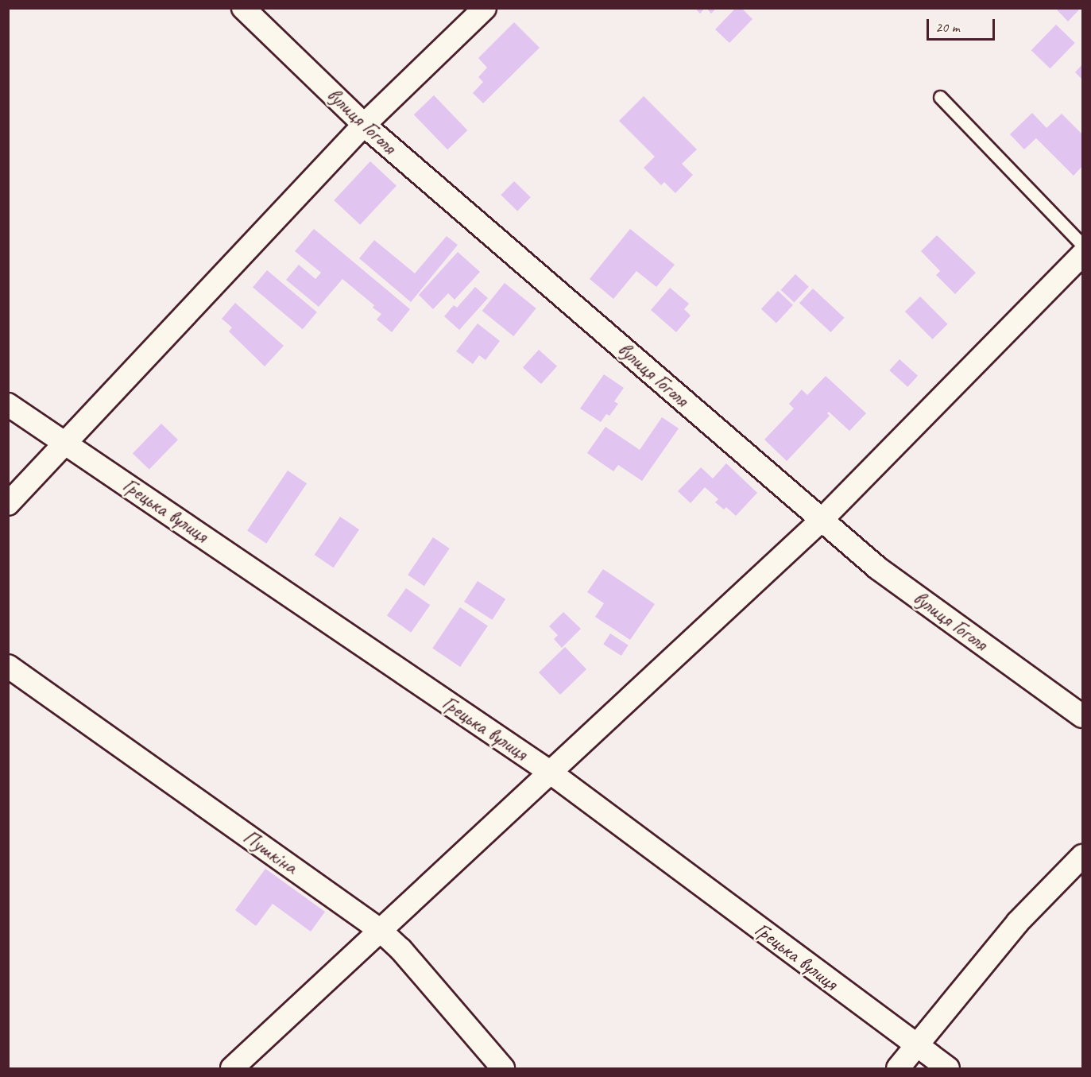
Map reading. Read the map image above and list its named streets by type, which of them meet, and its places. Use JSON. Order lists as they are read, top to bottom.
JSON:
{
  "streets": {
    "street": ["вулиця Гоголя", "Грецька вулиця", "Пушкіна"]
  },
  "scale_bar": "20 m"
}
